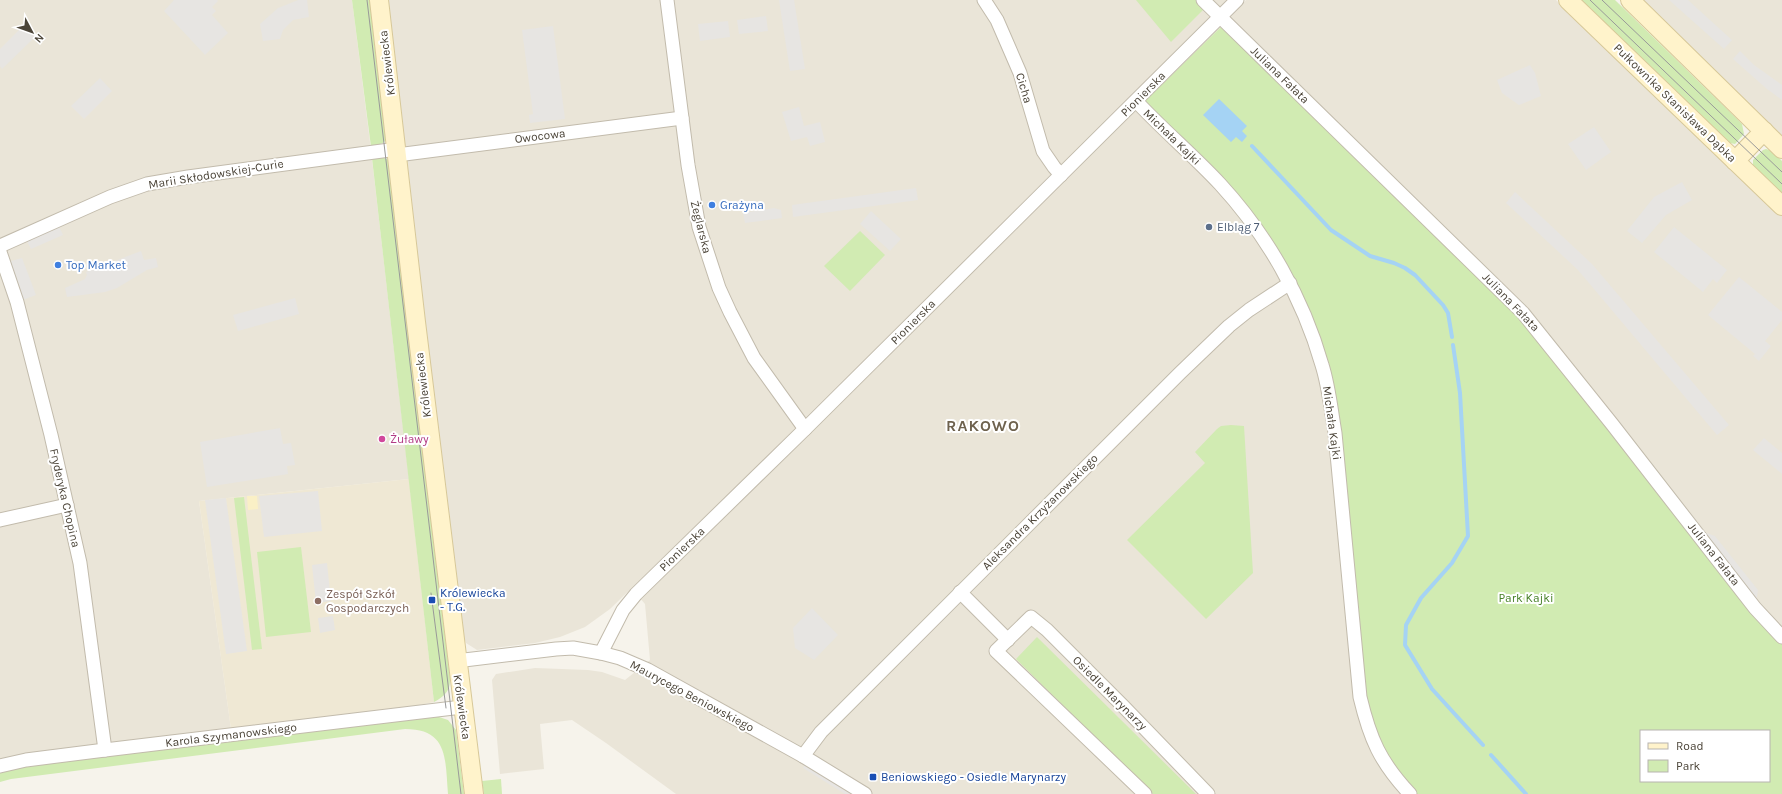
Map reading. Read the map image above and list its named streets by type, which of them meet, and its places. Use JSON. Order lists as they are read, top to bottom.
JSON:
{
  "streets": {
    "main road": ["Królewiecka", "Pułkownika Stanisława Dąbka"],
    "street": [
      "Juliana Fałata",
      "Cicha",
      "Pionierska",
      "Owocowa",
      "Michała Kajki",
      "Marii Skłodowskiej-Curie",
      "Żeglarska",
      "Fryderyka Chopina",
      "Aleksandra Krzyżanowskiego",
      "Osiedle Marynarzy",
      "Maurycego Beniowskiego",
      "Karola Szymanowskiego"
    ]
  },
  "crossings": [
    ["Królewiecka", "Owocowa"],
    ["Królewiecka", "Marii Skłodowskiej-Curie"],
    ["Królewiecka", "Maurycego Beniowskiego"],
    ["Królewiecka", "Karola Szymanowskiego"],
    ["Juliana Fałata", "Pionierska"],
    ["Cicha", "Pionierska"],
    ["Pionierska", "Michała Kajki"],
    ["Pionierska", "Żeglarska"],
    ["Pionierska", "Maurycego Beniowskiego"],
    ["Owocowa", "Marii Skłodowskiej-Curie"],
    ["Owocowa", "Żeglarska"],
    ["Michała Kajki", "Aleksandra Krzyżanowskiego"],
    ["Fryderyka Chopina", "Karola Szymanowskiego"],
    ["Aleksandra Krzyżanowskiego", "Maurycego Beniowskiego"]
  ],
  "districts": ["RAKOWO"],
  "parks": ["Park Kajki"],
  "places": {
    "other": [
      "Grażyna",
      "Elbląg 7",
      "Top Market",
      "Żuławy",
      "Zespół Szkół Gospodarczych"
    ],
    "transit": ["Królewiecka - T.G.", "Beniowskiego - Osiedle Marynarzy"]
  },
  "legend": ["Road", "Park"],
  "north": "bottom right"
}
